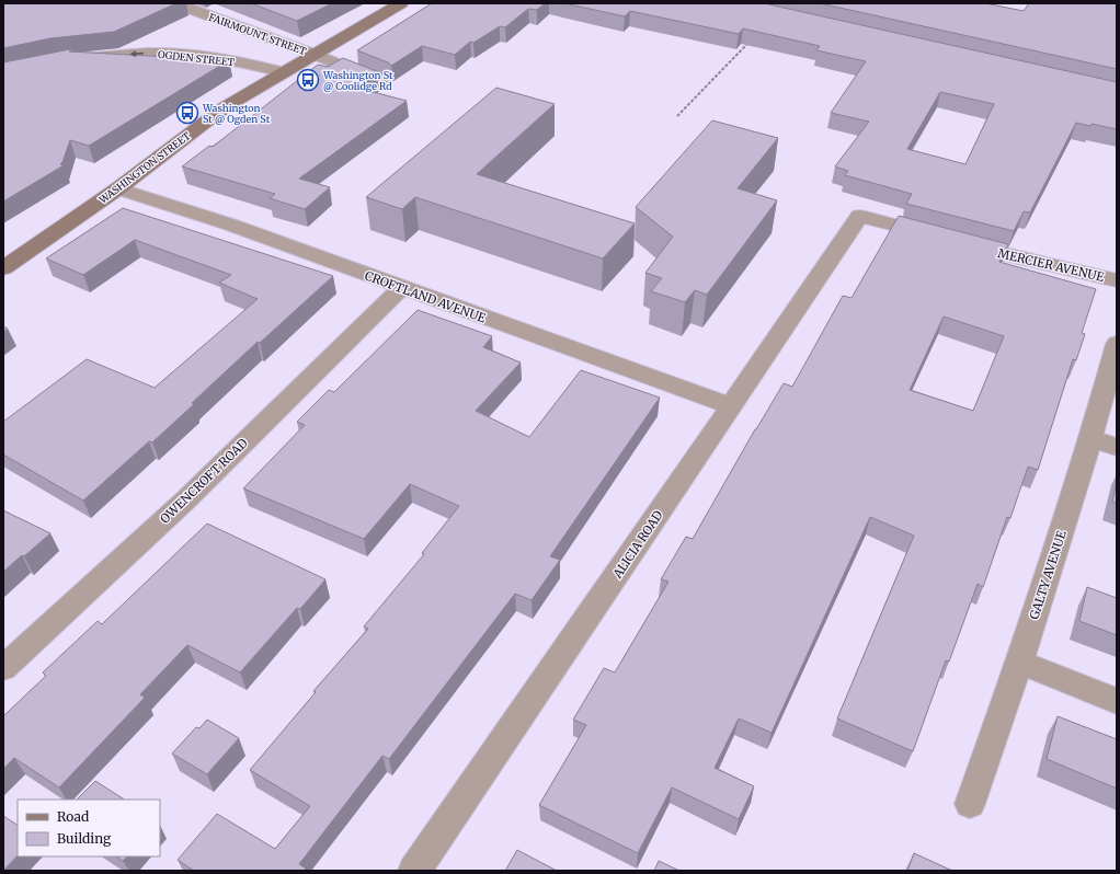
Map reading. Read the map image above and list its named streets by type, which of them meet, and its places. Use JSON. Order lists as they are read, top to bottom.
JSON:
{
  "streets": {
    "main road": ["WASHINGTON STREET"],
    "street": [
      "FAIRMOUNT STREET",
      "OGDEN STREET",
      "MERCIER AVENUE",
      "CROFTLAND AVENUE",
      "OWENCROFT ROAD",
      "ALICIA ROAD",
      "GALTY AVENUE"
    ]
  },
  "crossings": [
    ["FAIRMOUNT STREET", "WASHINGTON STREET"],
    ["OGDEN STREET", "WASHINGTON STREET"],
    ["WASHINGTON STREET", "CROFTLAND AVENUE"],
    ["MERCIER AVENUE", "ALICIA ROAD"],
    ["CROFTLAND AVENUE", "OWENCROFT ROAD"],
    ["CROFTLAND AVENUE", "ALICIA ROAD"]
  ],
  "one_way": ["OGDEN STREET"],
  "places": {
    "bus stop": ["Washington St @ Coolidge Rd", "Washington St @ Ogden St"]
  },
  "legend": ["Road", "Building"]
}
